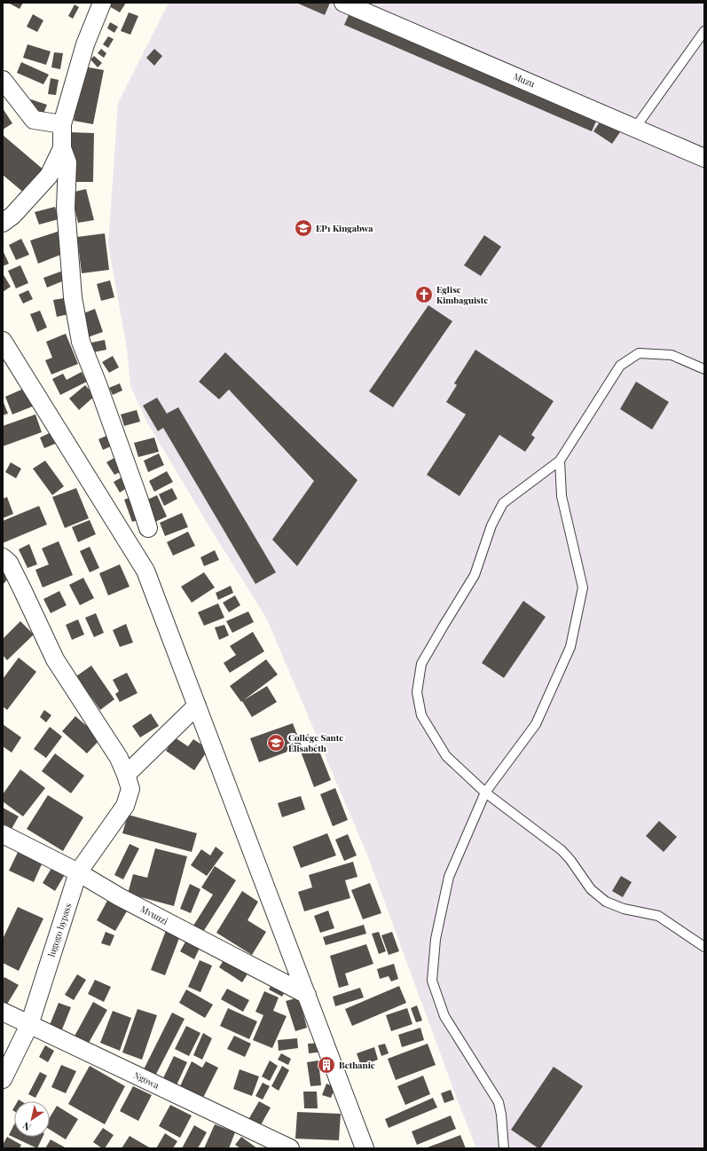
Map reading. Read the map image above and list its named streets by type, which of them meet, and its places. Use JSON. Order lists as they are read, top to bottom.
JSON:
{
  "streets": {
    "street": [
      "Muzu",
      "Mvunzi",
      "lugogo bypass",
      "Ngowa"
    ]
  },
  "crossings": [
    ["Mvunzi", "lugogo bypass"],
    ["lugogo bypass", "Ngowa"]
  ],
  "places": {
    "school or university": ["EP1 Kingabwa", "Collége Sante Élisabeth"],
    "church": ["Eglise Kimbaguiste"],
    "building": ["Bethanie"]
  },
  "north": "bottom left"
}
